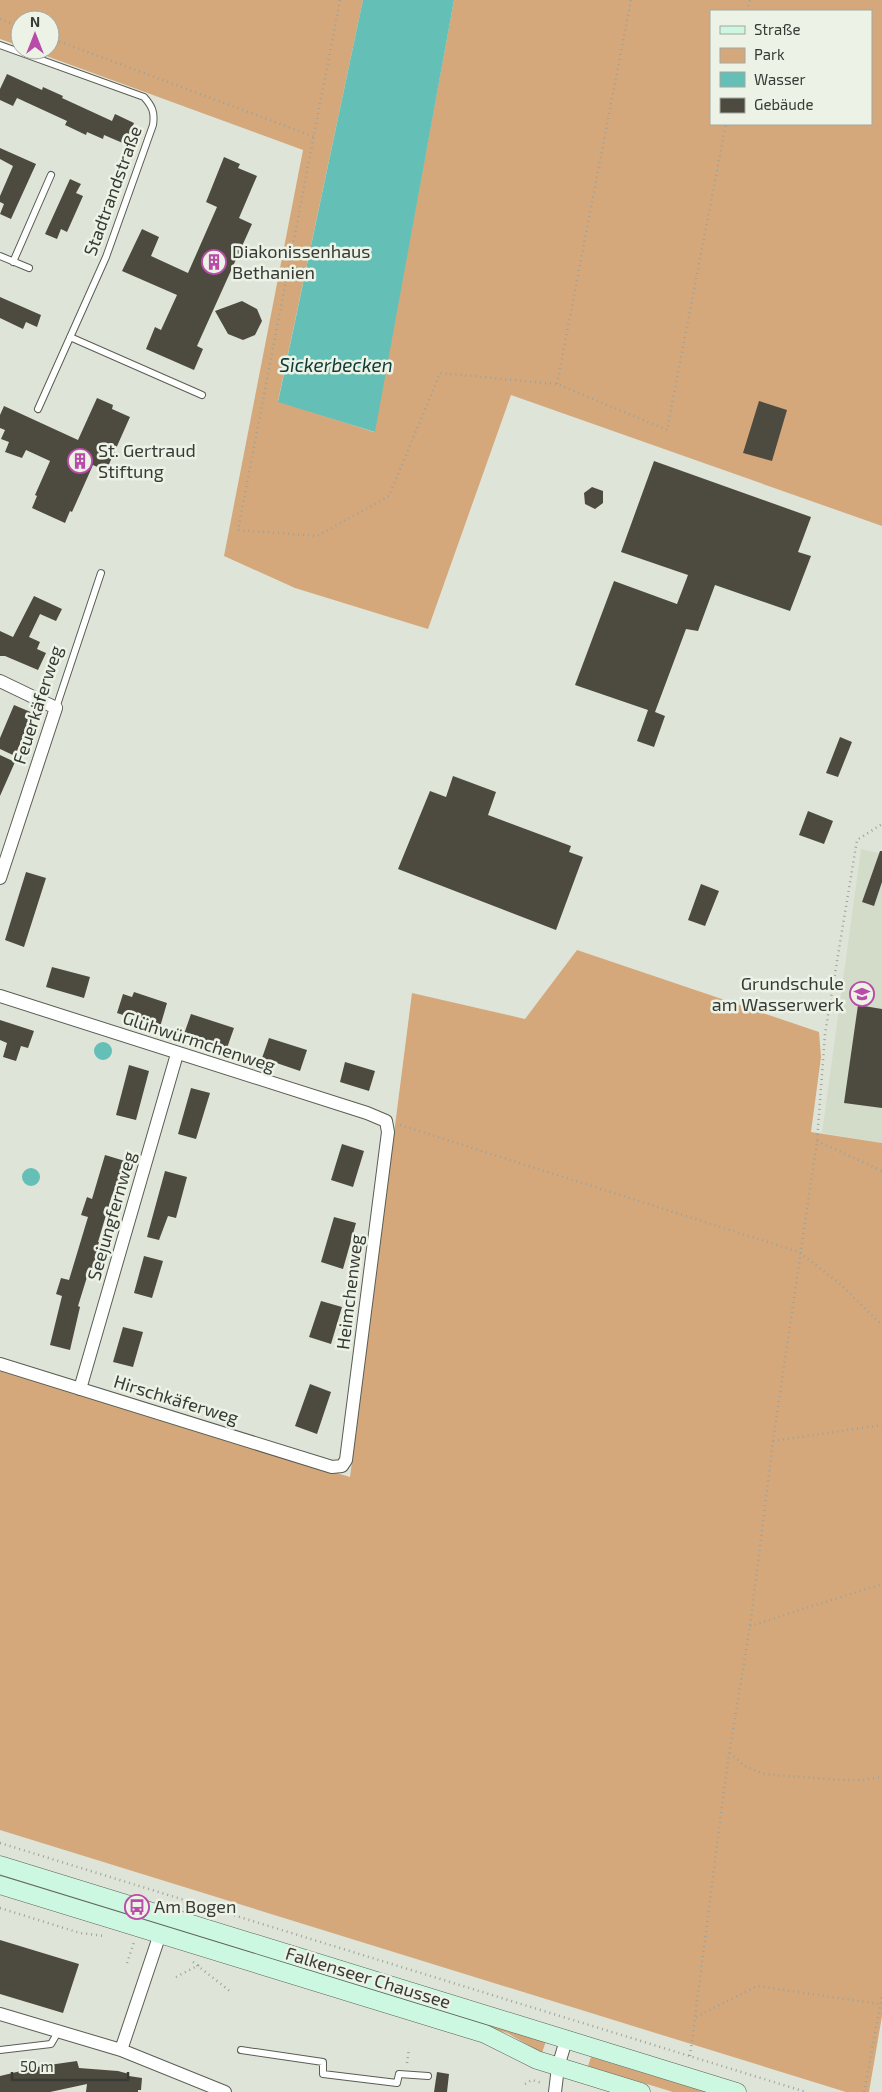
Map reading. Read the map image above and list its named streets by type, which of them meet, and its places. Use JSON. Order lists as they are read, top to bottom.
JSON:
{
  "streets": {
    "main road": ["Falkenseer Chaussee"],
    "street": [
      "Feuerkäferweg",
      "Glühwürmchenweg",
      "Seejungfernweg",
      "Heimchenweg",
      "Hirschkäferweg"
    ],
    "lane": ["Stadtrandstraße"]
  },
  "crossings": [
    ["Glühwürmchenweg", "Seejungfernweg"],
    ["Glühwürmchenweg", "Heimchenweg"],
    ["Seejungfernweg", "Hirschkäferweg"],
    ["Heimchenweg", "Hirschkäferweg"]
  ],
  "water": ["Sickerbecken"],
  "places": {
    "building": ["Diakonissenhaus Bethanien", "St. Gertraud Stiftung"],
    "school or university": ["Grundschule am Wasserwerk"],
    "bus stop": ["Am Bogen"]
  },
  "legend": [
    "Straße",
    "Park",
    "Wasser",
    "Gebäude"
  ],
  "scale_bar": "50 m",
  "north": "top"
}
